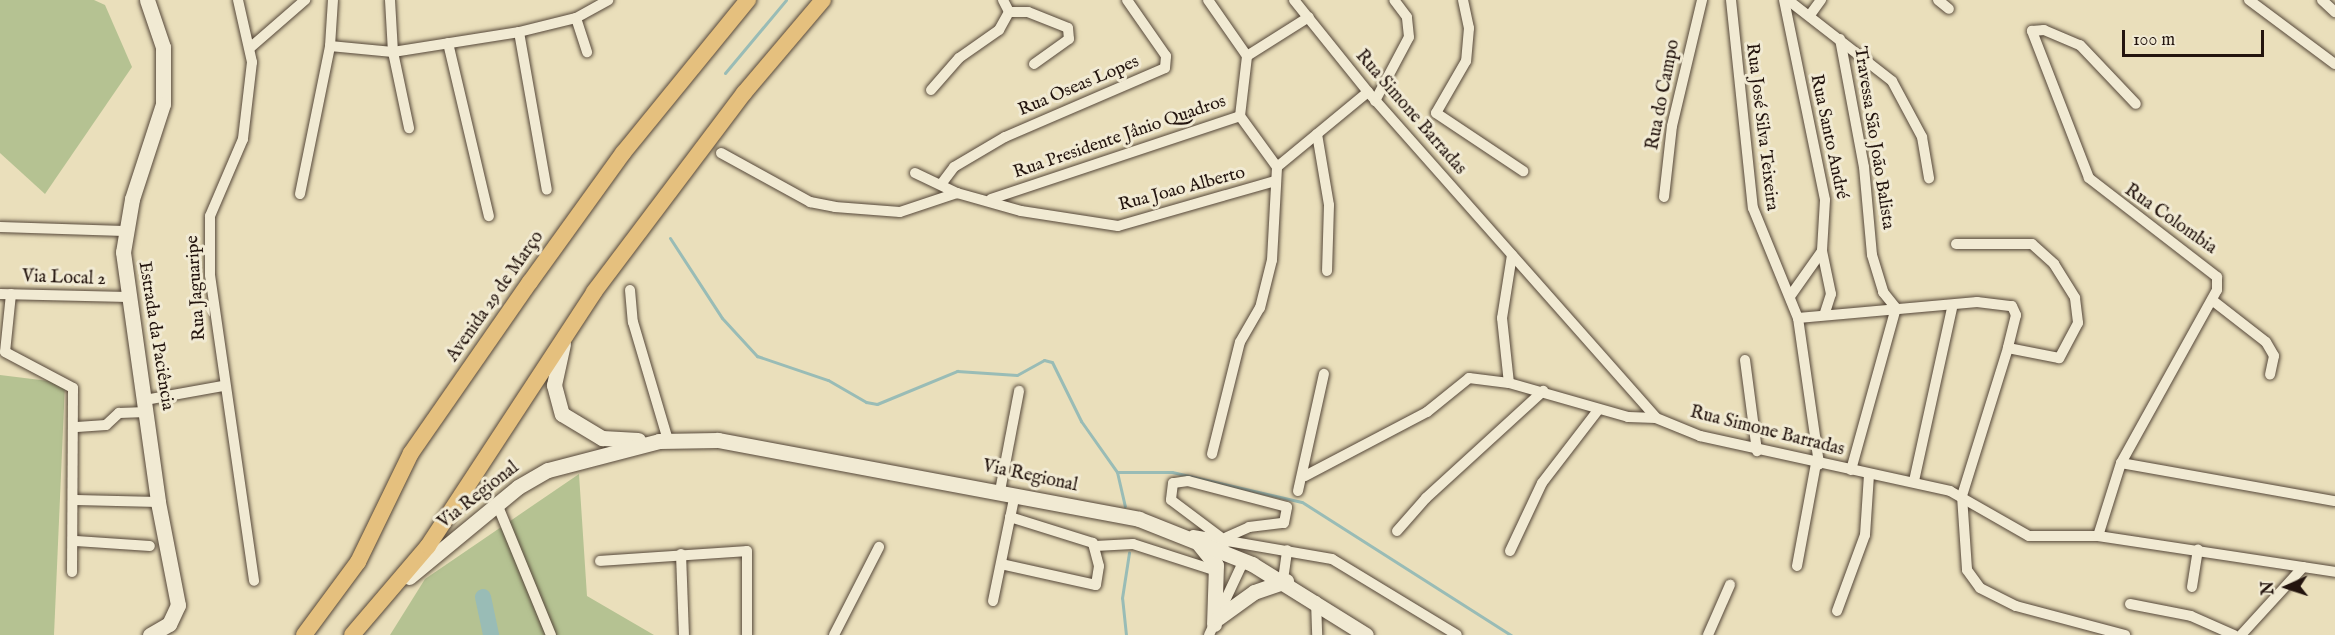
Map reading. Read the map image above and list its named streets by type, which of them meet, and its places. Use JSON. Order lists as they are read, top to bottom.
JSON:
{
  "streets": {
    "main road": ["Avenida 29 de Março", "Estrada da Paciência", "Via Regional"],
    "street": [
      "Rua Oseas Lopes",
      "Rua do Campo",
      "Rua Simone Barradas",
      "Rua José Silva Teixeira",
      "Rua Santo André",
      "Rua Presidente Jânio Quadros",
      "Travessa São João Balista",
      "Rua Joao Alberto",
      "Rua Colombia",
      "Via Local 2",
      "Rua Jaguaripe"
    ]
  },
  "crossings": [
    ["Rua Simone Barradas", "Rua José Silva Teixeira"],
    ["Rua Simone Barradas", "Rua Colombia"],
    ["Rua Presidente Jânio Quadros", "Rua Joao Alberto"],
    ["Via Local 2", "Estrada da Paciência"]
  ],
  "scale_bar": "100 m",
  "north": "left"
}
